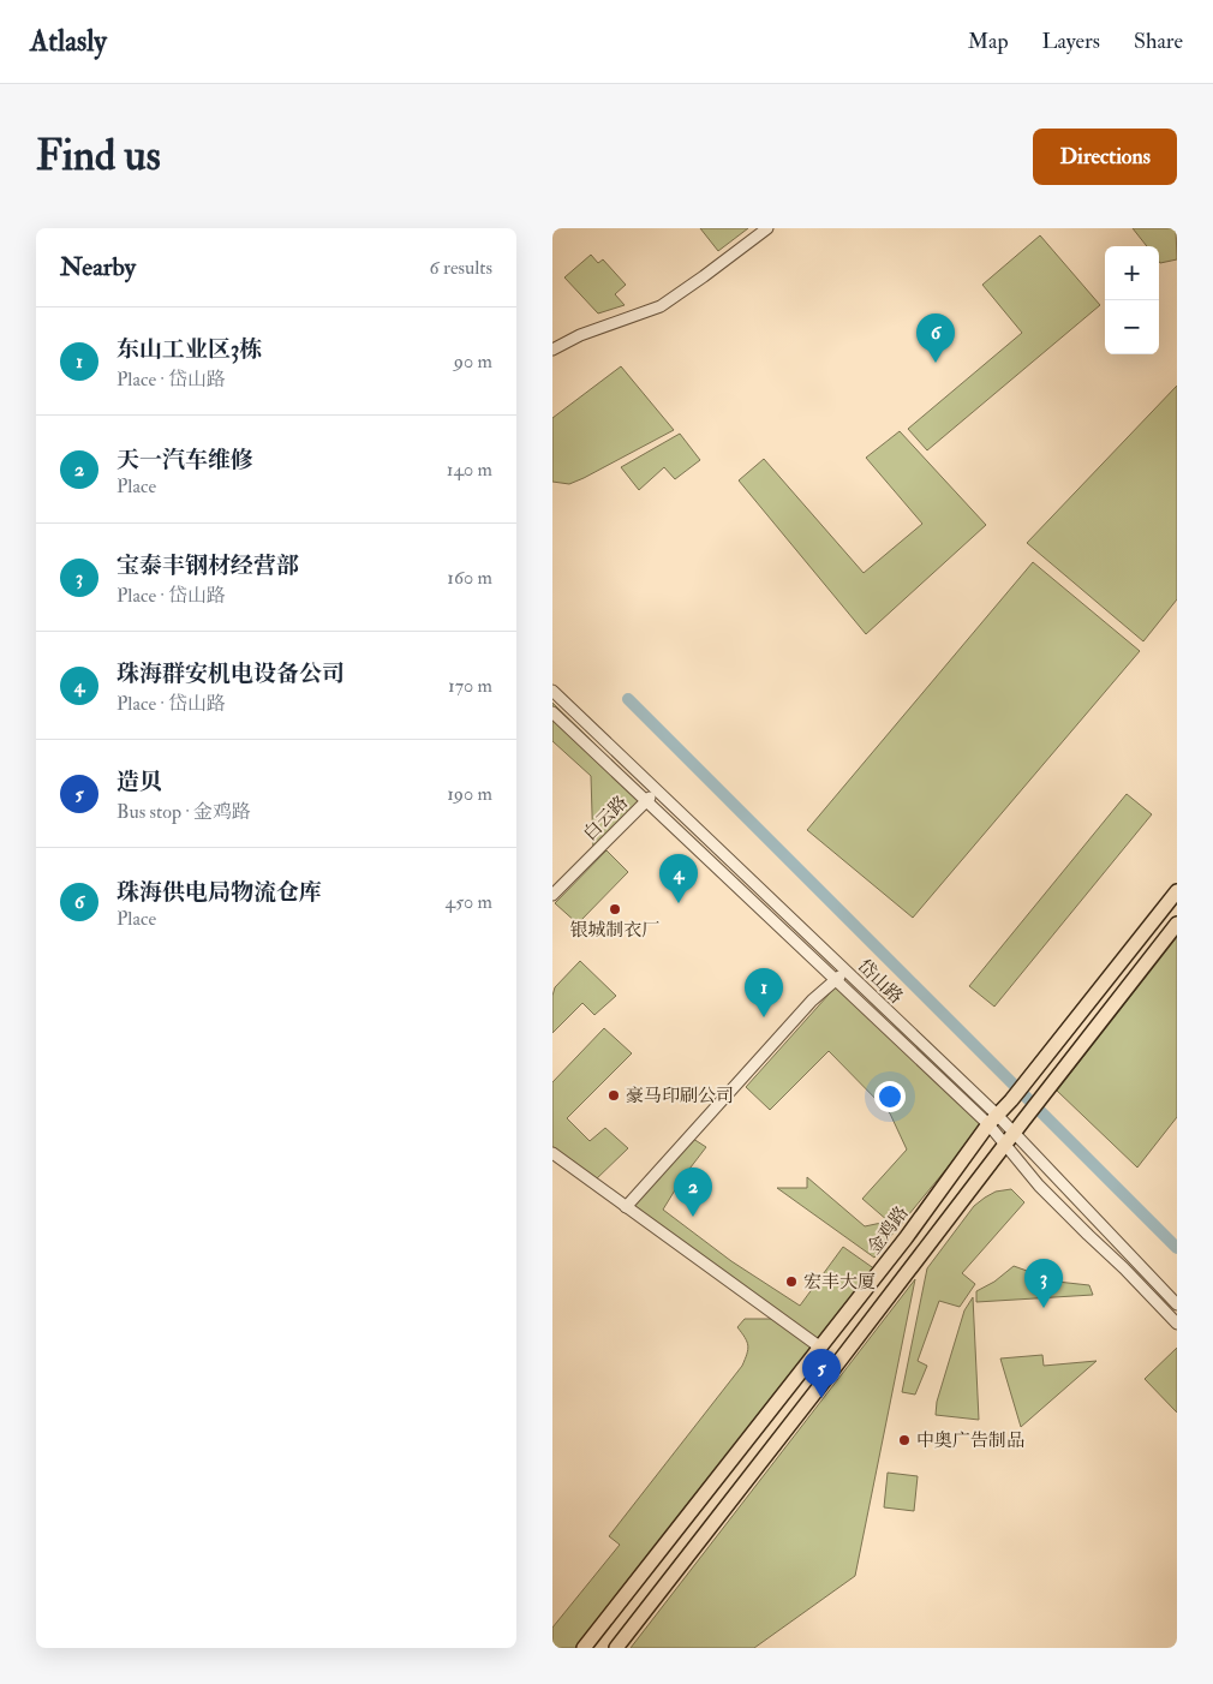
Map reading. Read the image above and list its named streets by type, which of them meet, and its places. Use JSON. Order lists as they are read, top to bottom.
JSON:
{
  "streets": {
    "main road": ["金鸡路"],
    "street": ["白云路", "岱山路"]
  },
  "crossings": [
    ["白云路", "岱山路"],
    ["岱山路", "金鸡路"]
  ],
  "places": [
    "银城制衣厂",
    "豪马印刷公司",
    "宏丰大厦",
    "中奥广告制品"
  ],
  "page": {
    "header": "Atlasly",
    "nav": ["Map", "Layers", "Share"],
    "buttons": "Directions",
    "title": "Find us",
    "heading": ["Nearby", "6 results"],
    "map_buttons": ["+", "−"],
    "list": [
      {
        "mark": "1",
        "name": "东山工业区3栋",
        "note": "Place · 岱山路",
        "value": "90 m"
      },
      {
        "mark": "2",
        "name": "天一汽车维修",
        "note": "Place",
        "value": "140 m"
      },
      {
        "mark": "3",
        "name": "宝泰丰钢材经营部",
        "note": "Place · 岱山路",
        "value": "160 m"
      },
      {
        "mark": "4",
        "name": "珠海群安机电设备公司",
        "note": "Place · 岱山路",
        "value": "170 m"
      },
      {
        "mark": "5",
        "name": "造贝",
        "note": "Bus stop · 金鸡路",
        "value": "190 m"
      },
      {
        "mark": "6",
        "name": "珠海供电局物流仓库",
        "note": "Place",
        "value": "450 m"
      }
    ],
    "pins": [
      "6",
      "4",
      "1",
      "2",
      "3",
      "5"
    ]
  }
}
